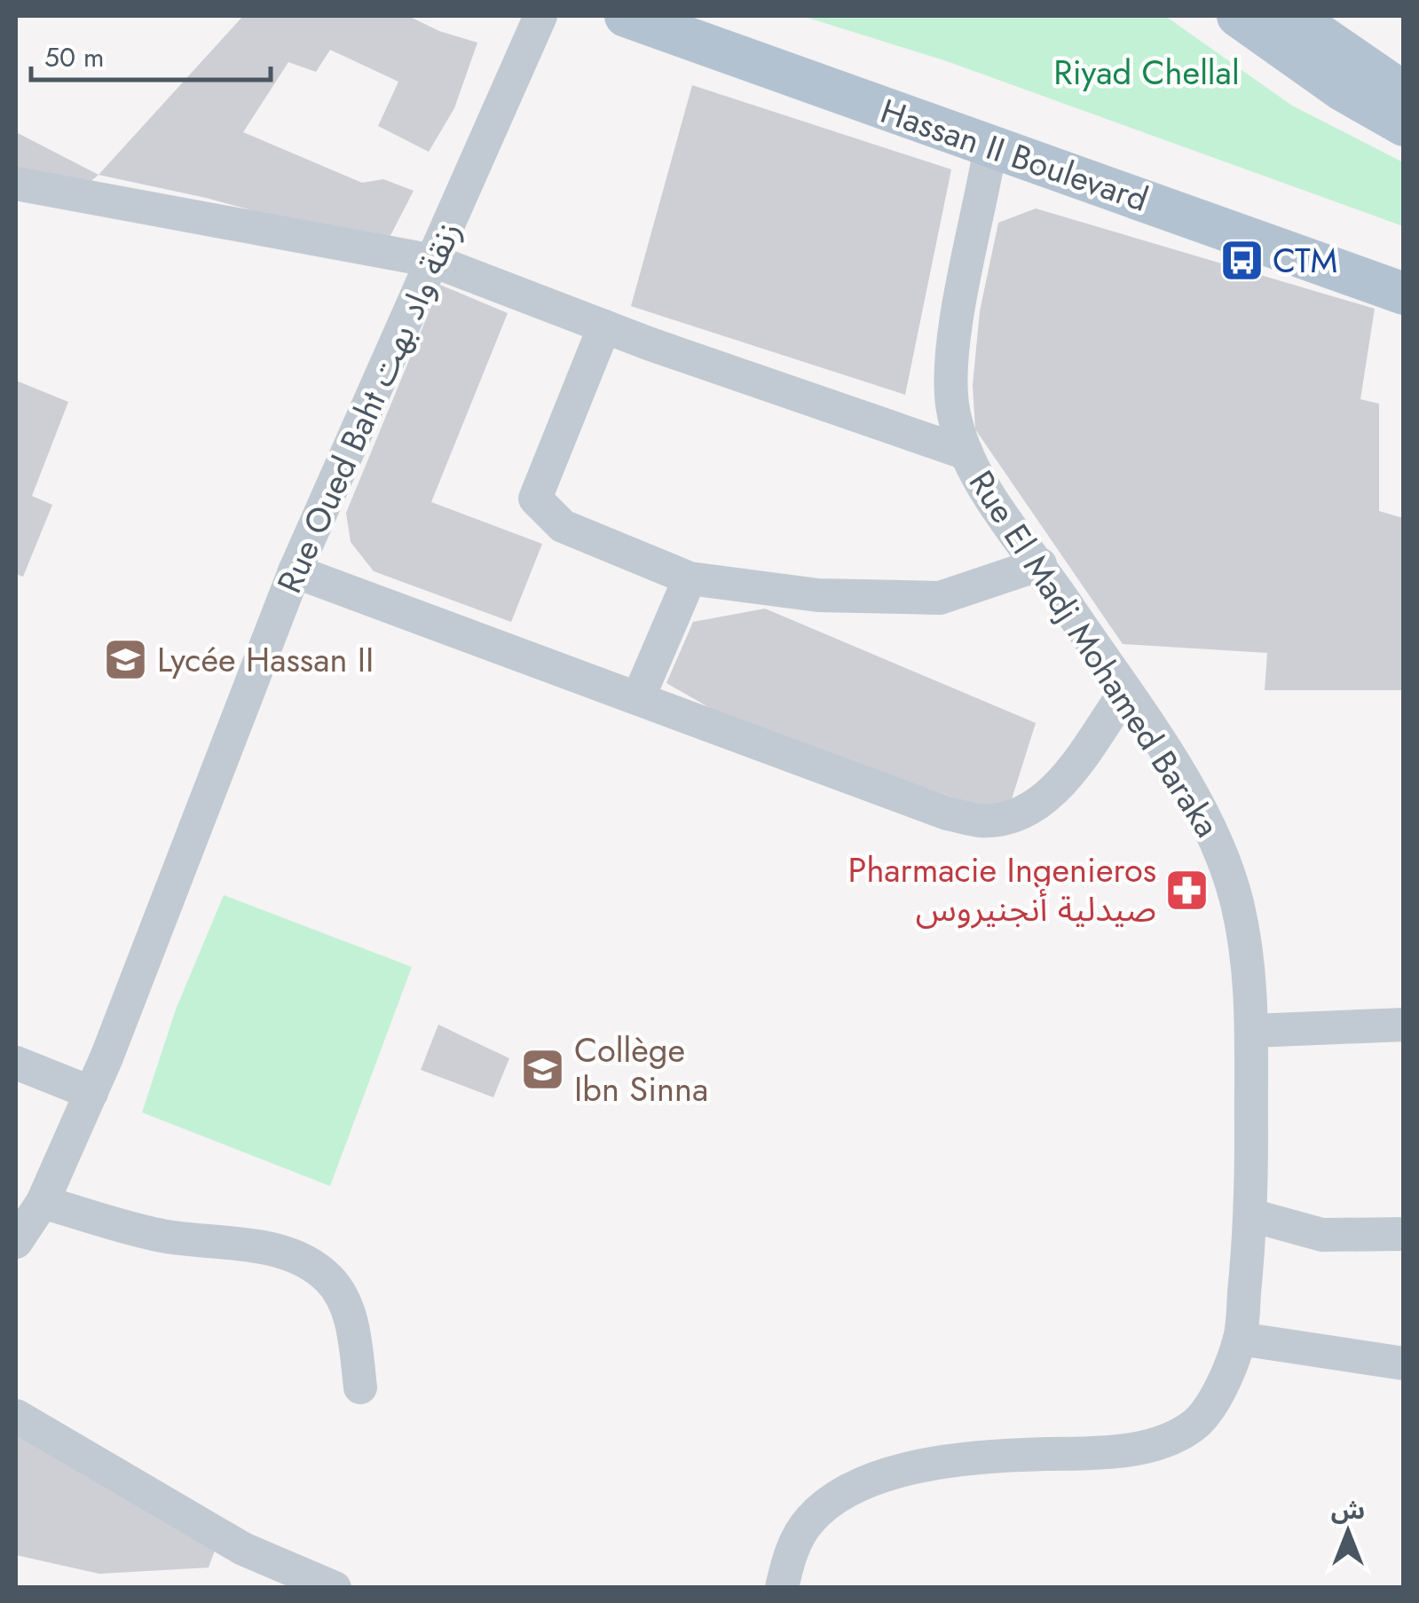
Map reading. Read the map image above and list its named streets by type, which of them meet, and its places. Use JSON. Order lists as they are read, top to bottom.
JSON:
{
  "streets": {
    "main road": ["Hassan II Boulevard"],
    "street": ["Rue Oued Baht زنقة واد بهت", "Rue El Madj Mohamed Baraka"]
  },
  "crossings": [
    ["Hassan II Boulevard", "Rue El Madj Mohamed Baraka"]
  ],
  "parks": ["Riyad Chellal"],
  "places": {
    "bus stop": ["CTM"],
    "school or university": ["Lycée Hassan II", "Collège Ibn Sinna"],
    "pharmacy": ["Pharmacie Ingenieros صيدلية أنجنيروس"]
  },
  "scale_bar": "50 m",
  "north": "top"
}
